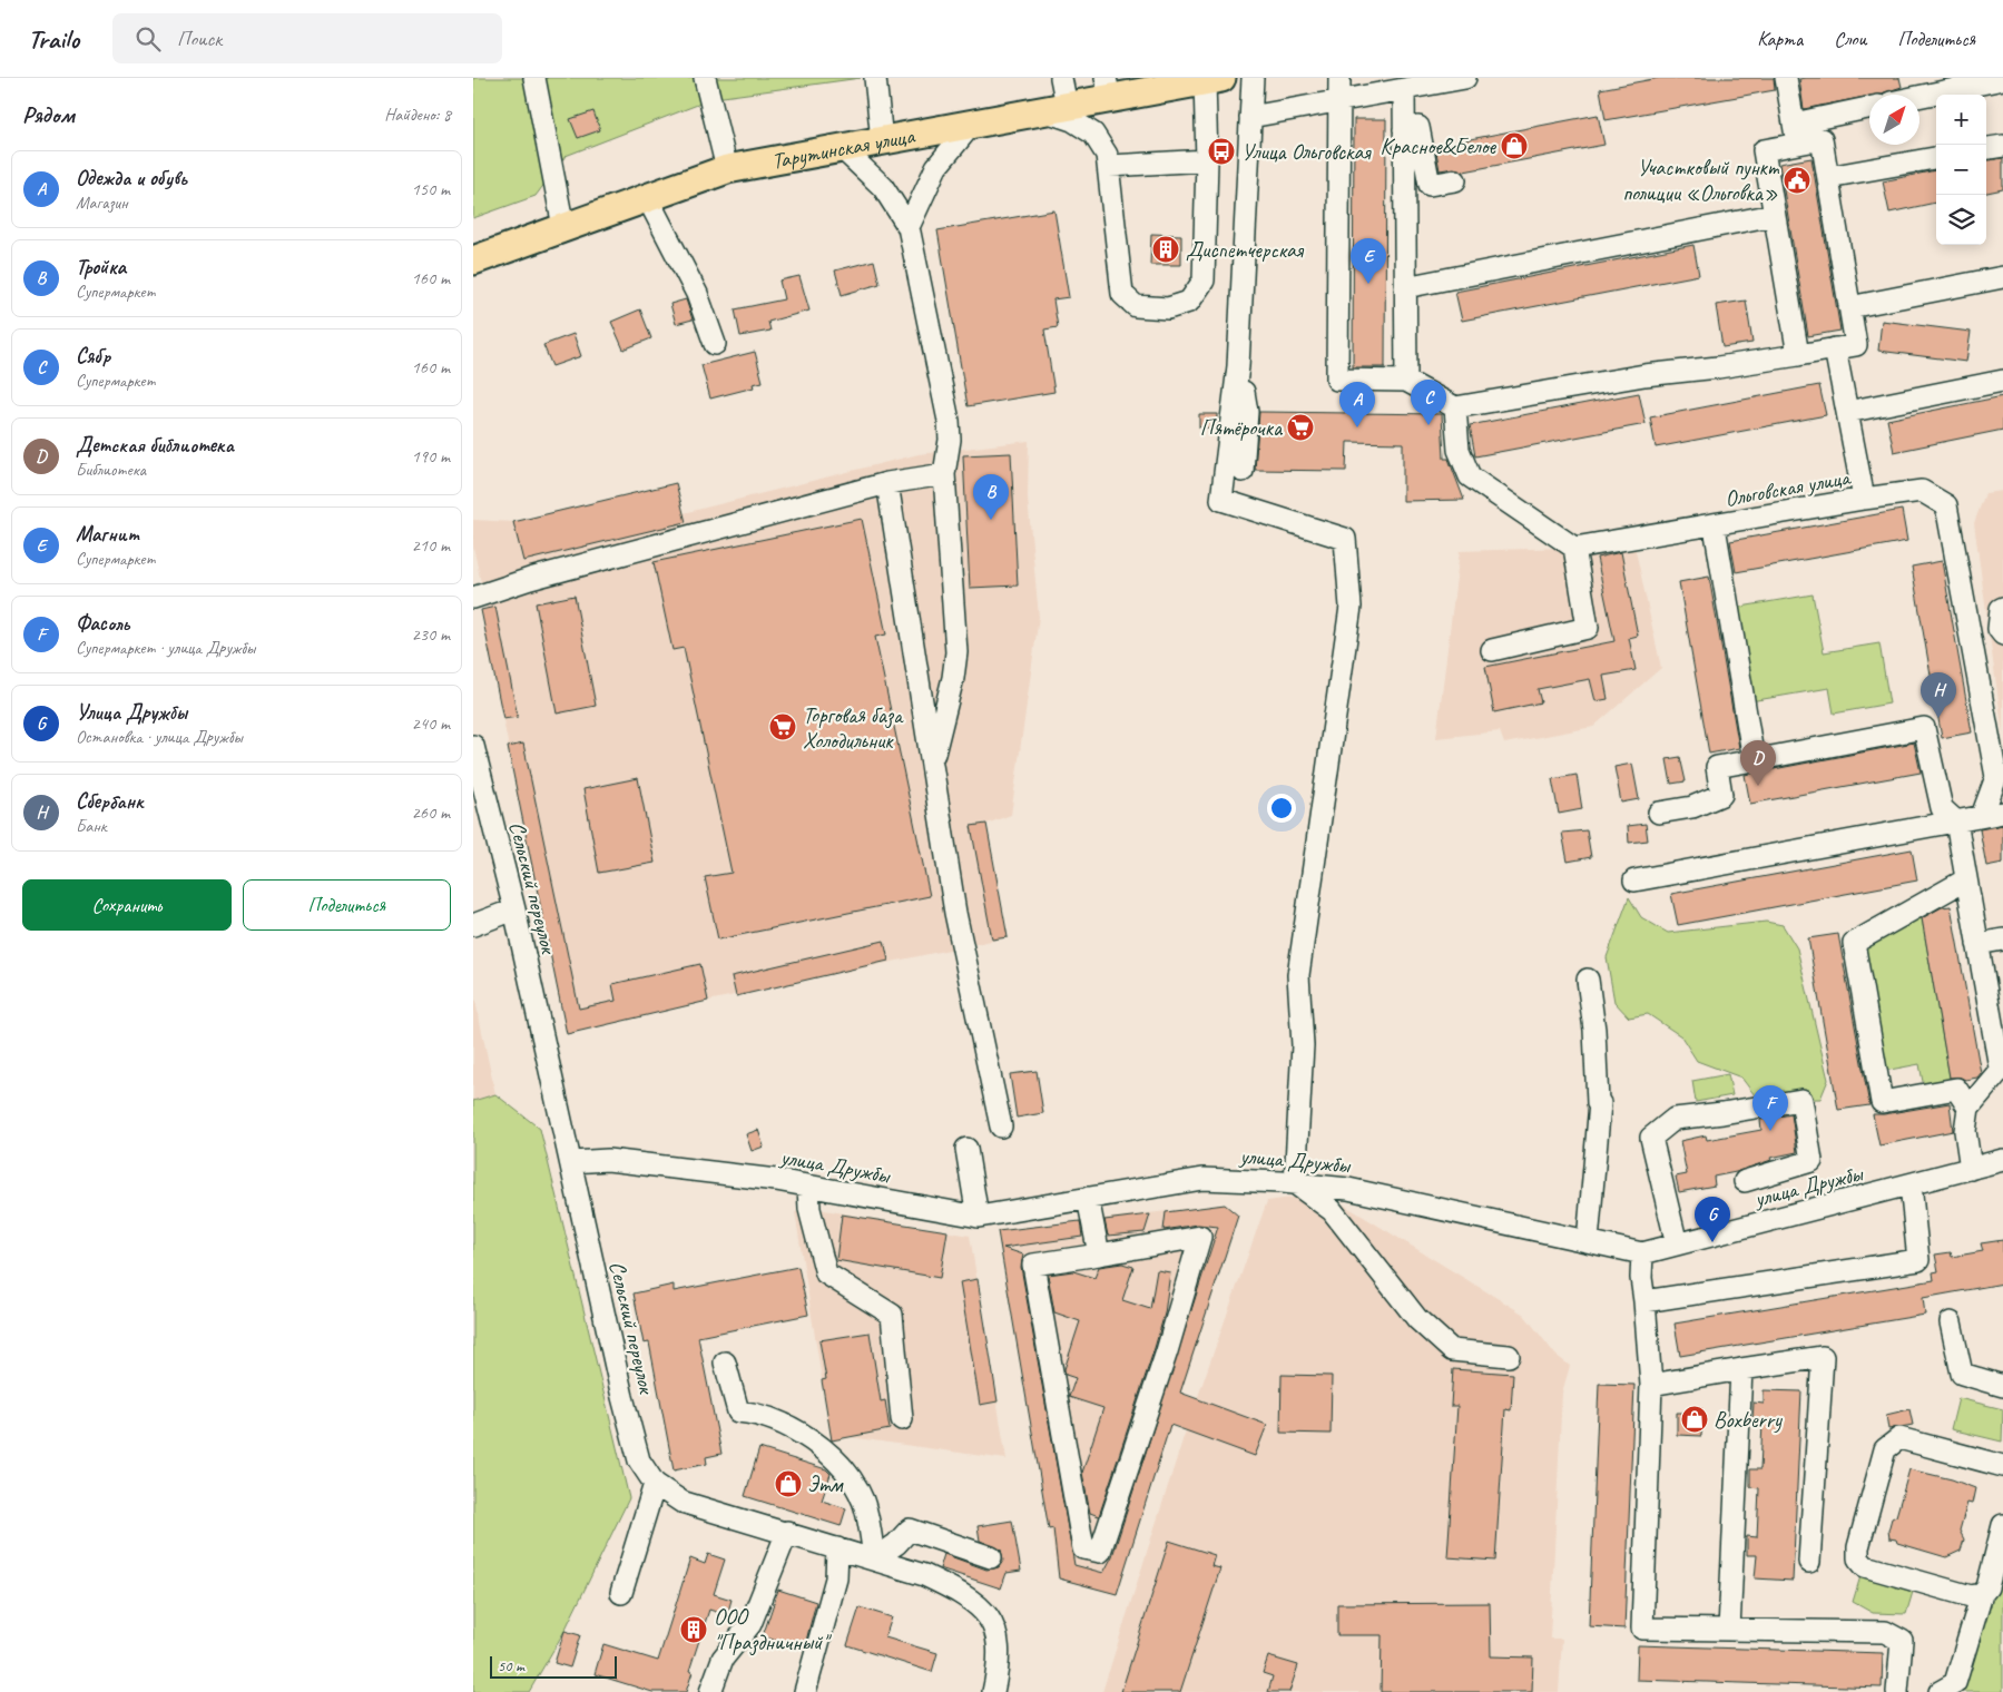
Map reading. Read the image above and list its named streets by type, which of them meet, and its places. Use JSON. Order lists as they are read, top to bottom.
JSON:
{
  "streets": {
    "main road": ["Тарутинская улица"],
    "street": ["Ольговская улица", "Сельский переулок", "улица Дружбы"]
  },
  "crossings": [
    ["Сельский переулок", "улица Дружбы"]
  ],
  "places": {
    "shop": ["Красное&Белое", "Boxberry", "Этм"],
    "bus stop": ["Улица Ольговская"],
    "public building": ["Участковый пункт полиции «Ольговка»"],
    "building": ["Диспетчерская", "ООО \"Праздничный\""],
    "supermarket": ["Пятёрочка", "Торговая база Холодильник"]
  },
  "scale_bar": "50 m",
  "north": "top right",
  "page": {
    "header": "Trailo",
    "search": "Поиск",
    "nav": ["Карта", "Слои", "Поделиться"],
    "heading": ["Рядом", "Найдено: 8"],
    "map_buttons": ["+", "−"],
    "list": [
      {
        "mark": "A",
        "name": "Одежда и обувь",
        "note": "Магазин",
        "value": "150 m"
      },
      {
        "mark": "B",
        "name": "Тройка",
        "note": "Супермаркет",
        "value": "160 m"
      },
      {
        "mark": "C",
        "name": "Сябр",
        "note": "Супермаркет",
        "value": "160 m"
      },
      {
        "mark": "D",
        "name": "Детская библиотека",
        "note": "Библиотека",
        "value": "190 m"
      },
      {
        "mark": "E",
        "name": "Магнит",
        "note": "Супермаркет",
        "value": "210 m"
      },
      {
        "mark": "F",
        "name": "Фасоль",
        "note": "Супермаркет · улица Дружбы",
        "value": "230 m"
      },
      {
        "mark": "G",
        "name": "Улица Дружбы",
        "note": "Остановка · улица Дружбы",
        "value": "240 m"
      },
      {
        "mark": "H",
        "name": "Сбербанк",
        "note": "Банк",
        "value": "260 m"
      }
    ],
    "pins": [
      "E",
      "C",
      "A",
      "B",
      "H",
      "D",
      "F",
      "G"
    ],
    "buttons": ["Сохранить", "Поделиться"],
    "scale": "50 m"
  }
}
